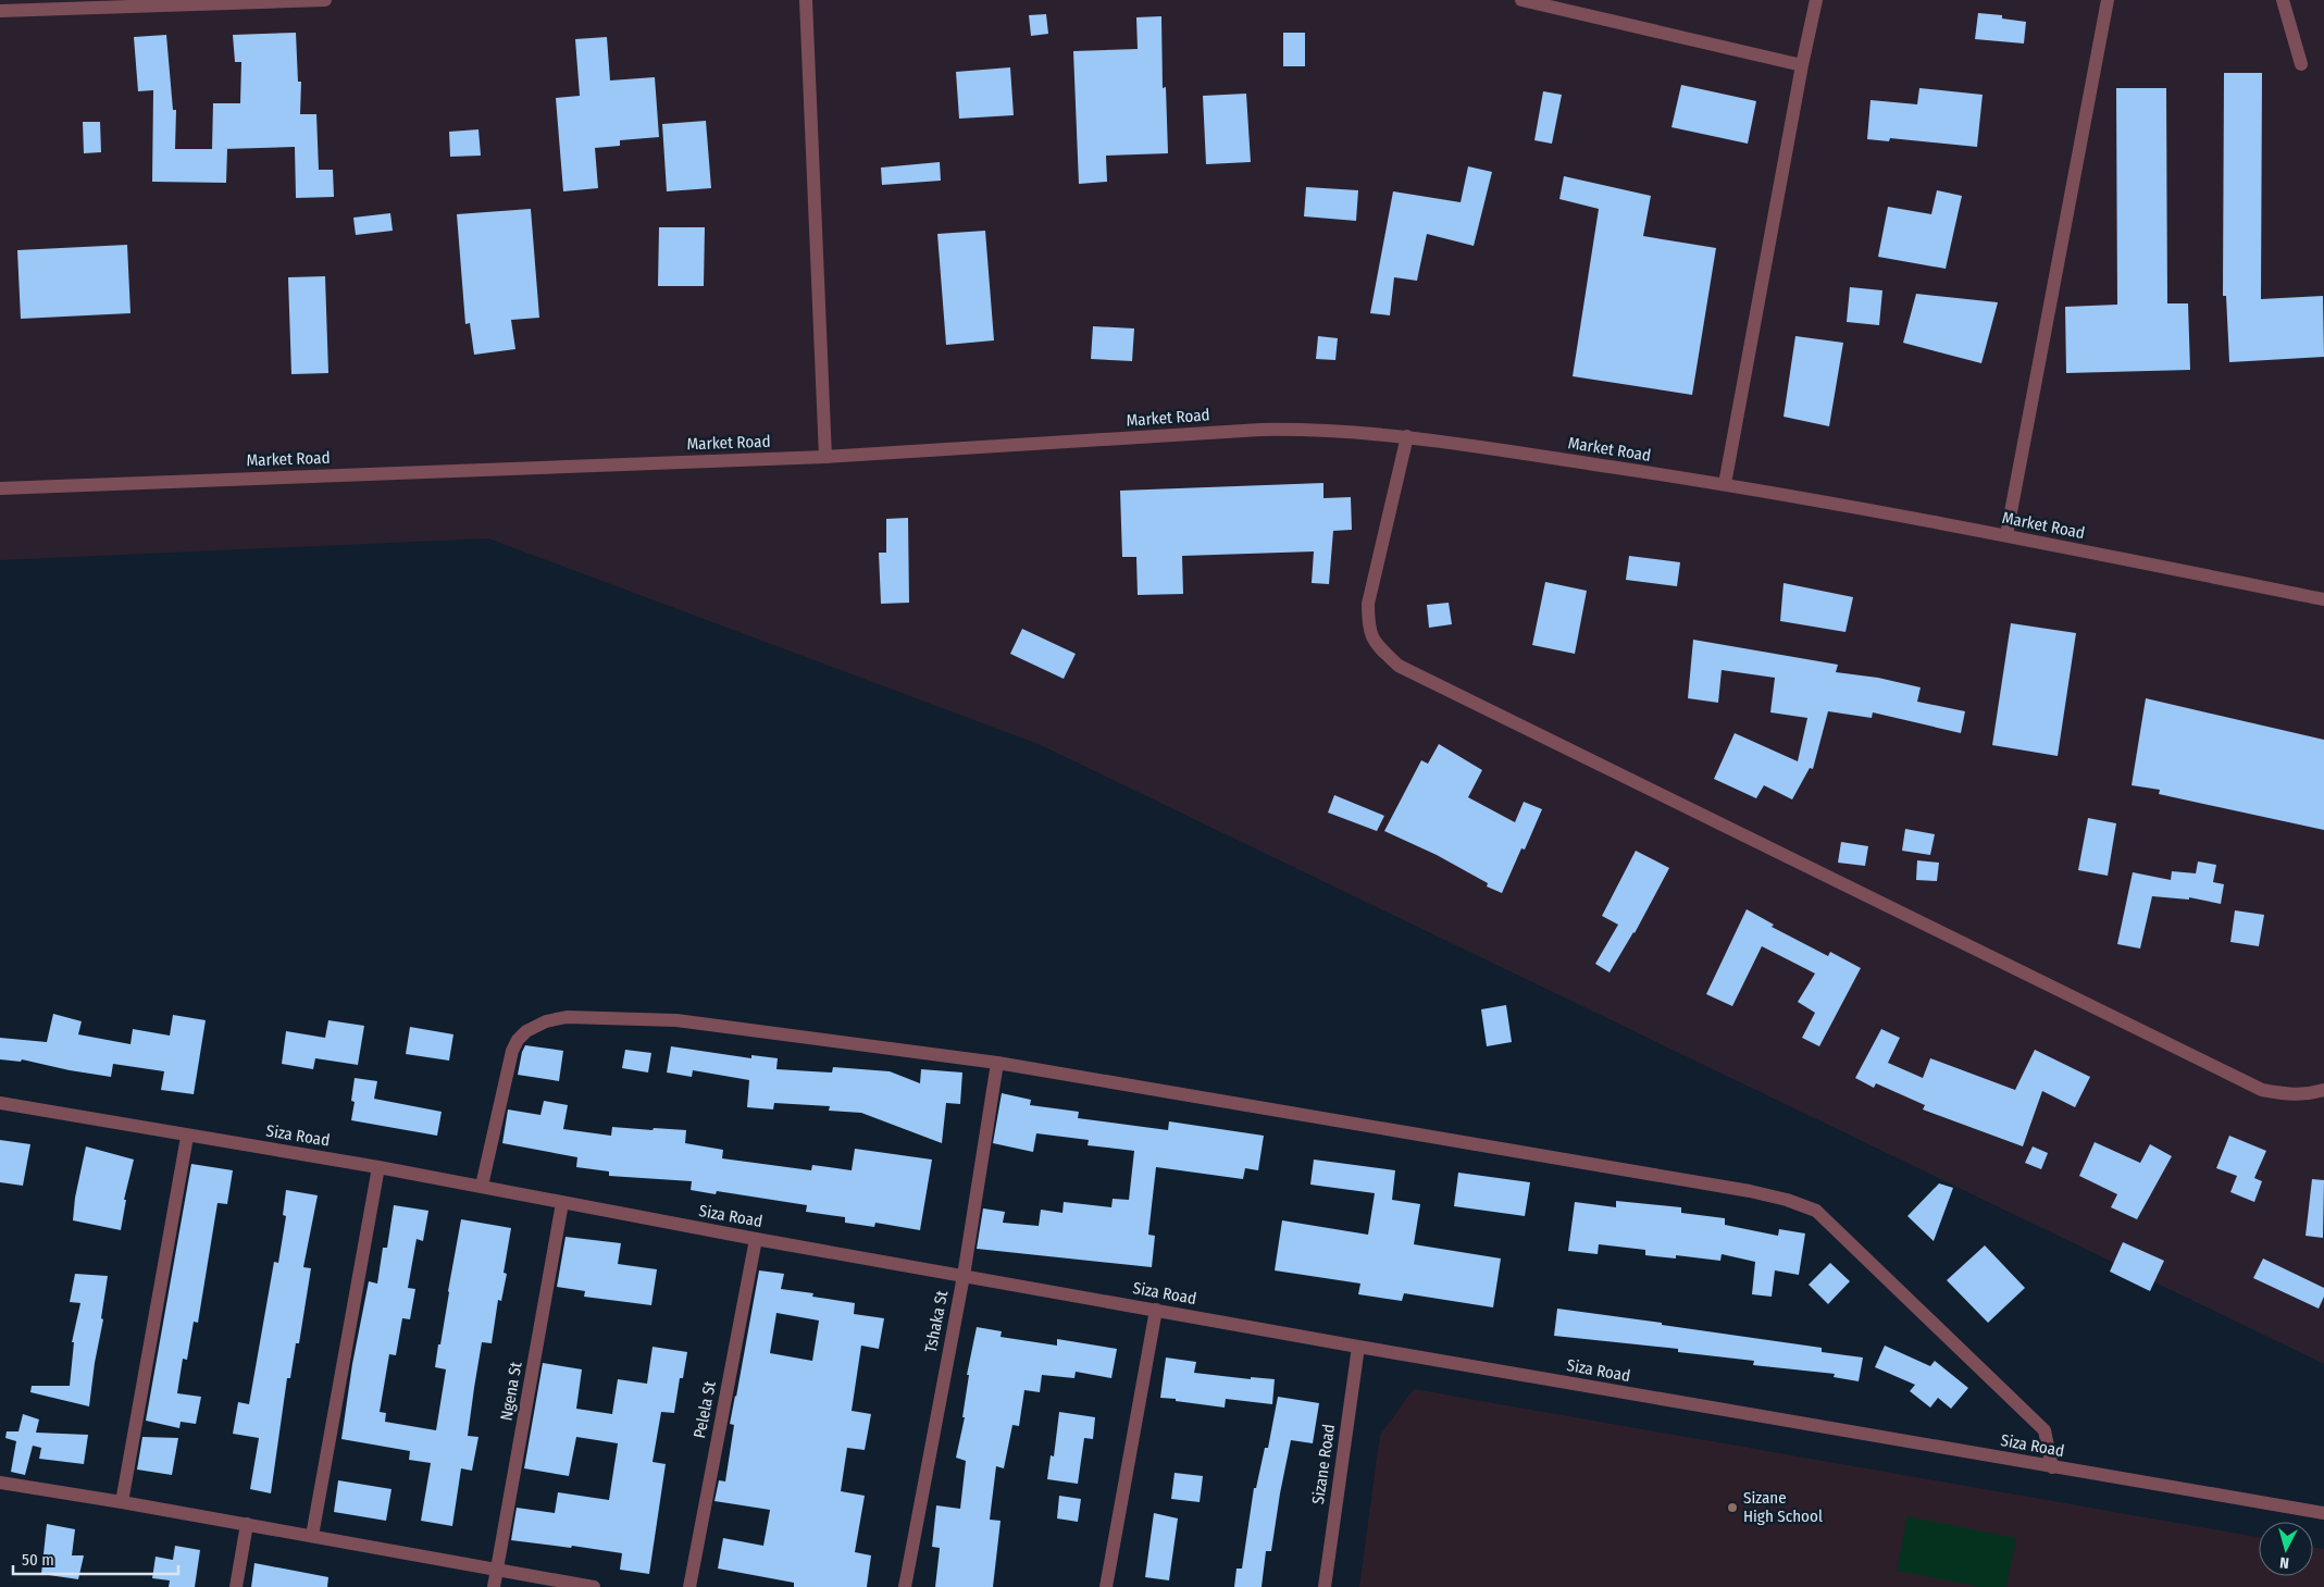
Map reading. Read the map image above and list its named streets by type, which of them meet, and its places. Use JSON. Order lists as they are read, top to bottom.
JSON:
{
  "streets": {
    "street": [
      "Market Road",
      "Siza Road",
      "Tshaka St",
      "Ngena St",
      "Pelela St",
      "Sizane Road"
    ]
  },
  "crossings": [
    ["Siza Road", "Tshaka St"],
    ["Siza Road", "Ngena St"],
    ["Siza Road", "Pelela St"],
    ["Siza Road", "Sizane Road"]
  ],
  "places": ["Sizane High School"],
  "scale_bar": "50 m",
  "north": "bottom"
}
